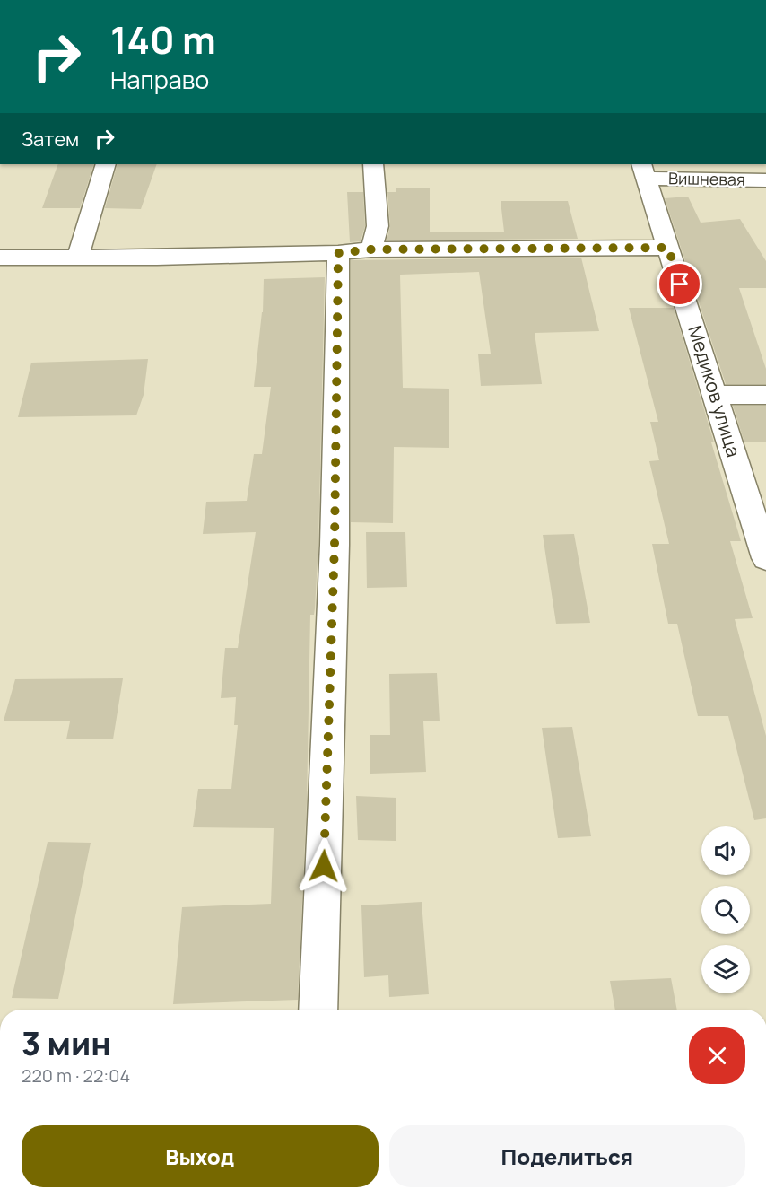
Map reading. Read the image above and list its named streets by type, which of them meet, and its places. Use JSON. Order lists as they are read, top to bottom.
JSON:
{
  "streets": {
    "street": ["Вишневая", "Медиков улица"]
  },
  "crossings": [
    ["Вишневая", "Медиков улица"]
  ],
  "page": {
    "turn": ["140 m", "Направо"],
    "then": "Затем",
    "heading": ["3 мин", "220 m · 22:04"],
    "buttons": ["Выход", "Поделиться"]
  }
}
